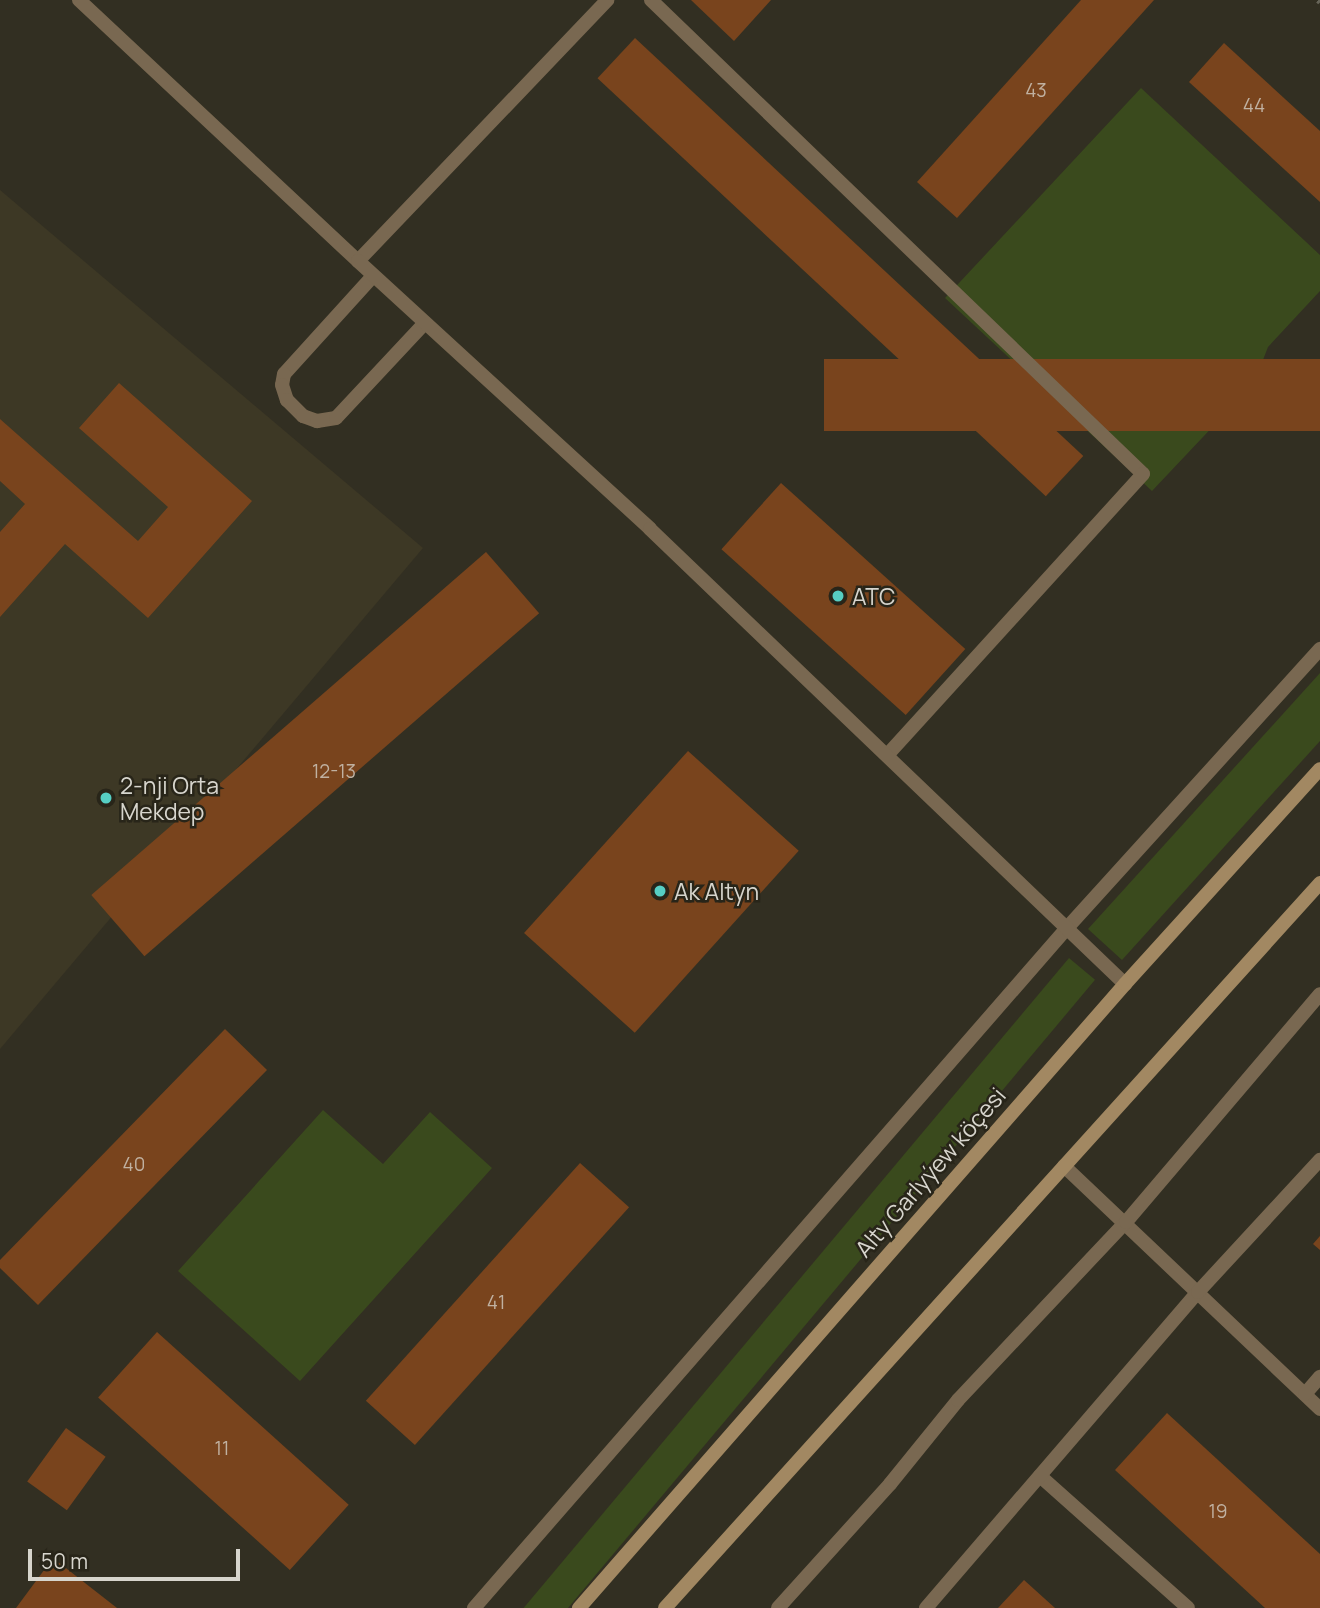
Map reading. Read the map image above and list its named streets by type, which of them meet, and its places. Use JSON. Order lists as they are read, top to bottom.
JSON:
{
  "streets": {
    "street": ["Alty Garlyýew köçesi"]
  },
  "places": ["АТС", "2-nji Orta Mekdep", "Ak Altyn"],
  "house_numbers": [
    "43",
    "44",
    "12-13",
    "40",
    "41",
    "11",
    "19"
  ],
  "scale_bar": "50 m"
}
